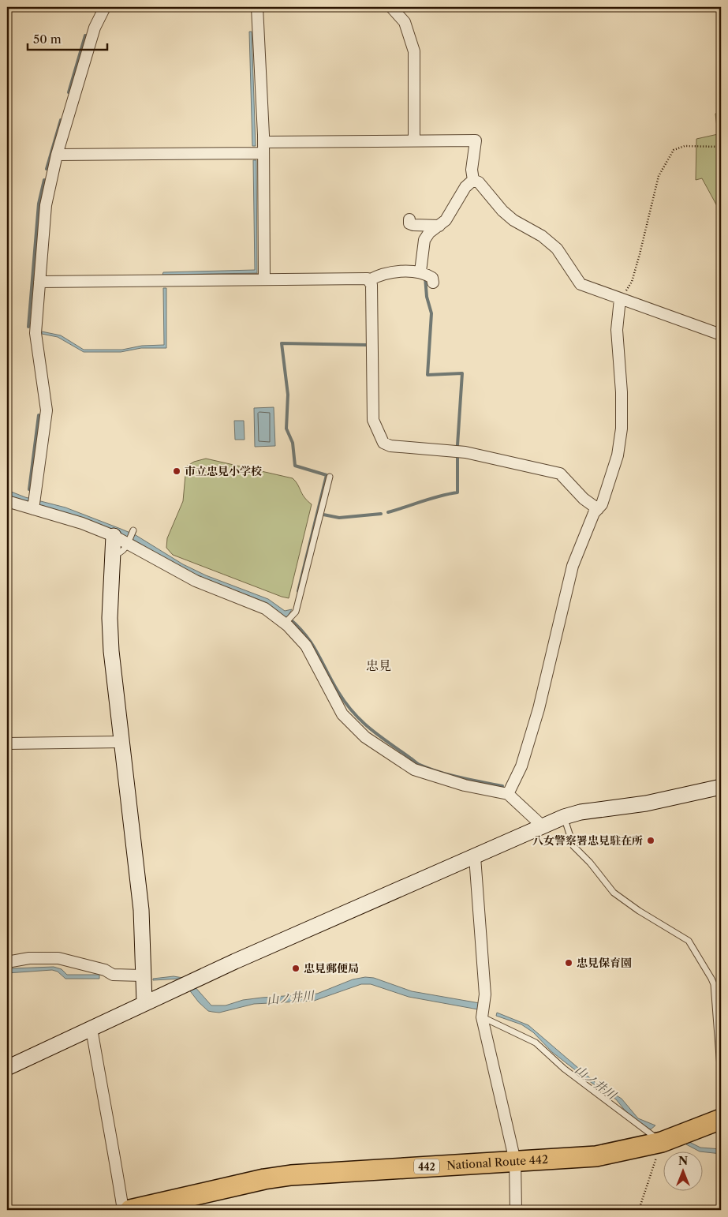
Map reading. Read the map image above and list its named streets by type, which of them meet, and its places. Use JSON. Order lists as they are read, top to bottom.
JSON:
{
  "streets": {
    "highway": ["National Route 442", "442"]
  },
  "districts": ["忠見"],
  "water": ["山ノ井川"],
  "places": [
    "市立忠見小学校",
    "八女警察署忠見駐在所",
    "忠見保育園",
    "忠見郵便局"
  ],
  "scale_bar": "50 m",
  "north": "top"
}
